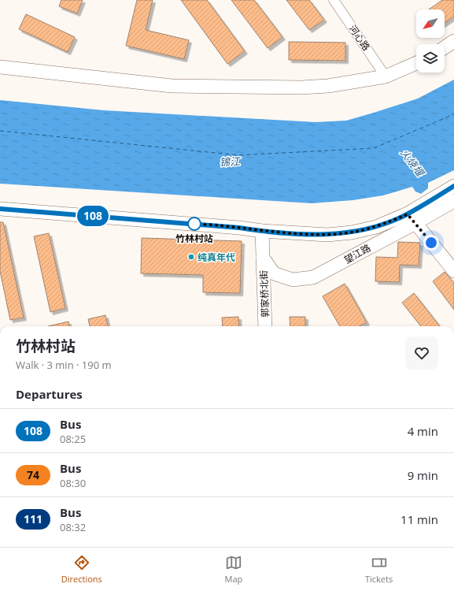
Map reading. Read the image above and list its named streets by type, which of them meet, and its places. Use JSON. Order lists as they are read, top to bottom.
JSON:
{
  "streets": {
    "street": ["河心路", "望江路", "郭家桥北街"]
  },
  "crossings": [
    ["望江路", "郭家桥北街"]
  ],
  "water": ["锦江", "火烧堰"],
  "places": ["竹林村站", "纯真年代"],
  "lines": ["bus line 108"],
  "north": "bottom left",
  "page": {
    "on_map": "108",
    "heading": [
      ["竹林村站", "Walk · 3 min · 190 m"],
      "Departures"
    ],
    "list": [
      {
        "mark": "108",
        "name": "Bus",
        "note": "08:25",
        "value": "4 min"
      },
      {
        "mark": "74",
        "name": "Bus",
        "note": "08:30",
        "value": "9 min"
      },
      {
        "mark": "111",
        "name": "Bus",
        "note": "08:32",
        "value": "11 min"
      }
    ],
    "tabs": ["Directions", "Map", "Tickets"]
  }
}
